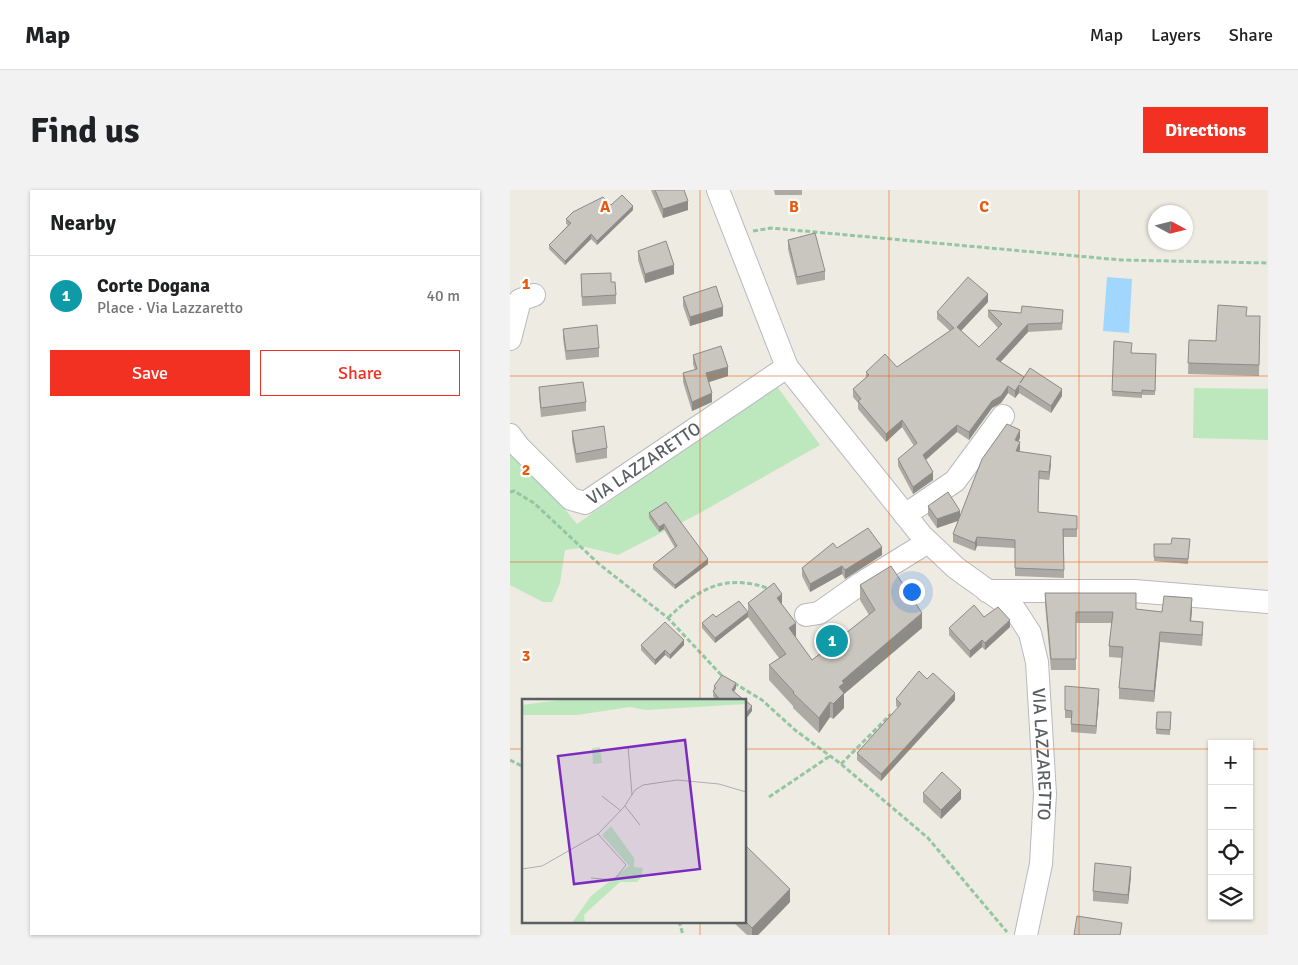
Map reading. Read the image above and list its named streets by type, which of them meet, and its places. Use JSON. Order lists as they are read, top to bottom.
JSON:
{
  "streets": {
    "street": ["VIA LAZZARETTO"]
  },
  "north": "right",
  "page": {
    "header": "Map",
    "nav": ["Map", "Layers", "Share"],
    "buttons": [
      "Directions",
      ["Save", "Share"]
    ],
    "title": "Find us",
    "heading": "Nearby",
    "list": [
      {
        "mark": "1",
        "name": "Corte Dogana",
        "note": "Place · Via Lazzaretto",
        "value": "40 m"
      }
    ],
    "pins": "1",
    "map_buttons": ["+", "−"]
  },
  "grid": {
    "columns": ["A", "B", "C"],
    "rows": ["1", "2", "3"]
  }
}
